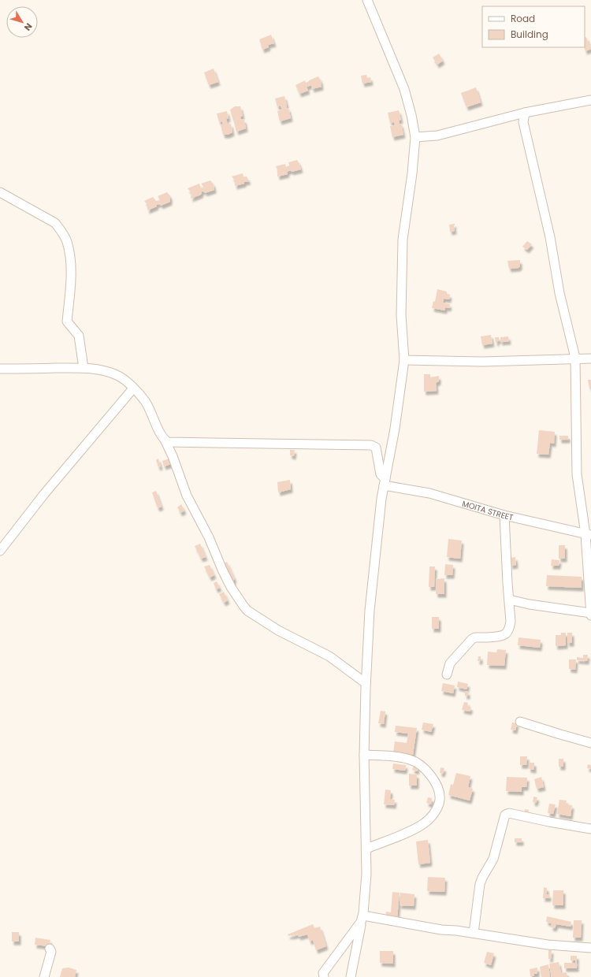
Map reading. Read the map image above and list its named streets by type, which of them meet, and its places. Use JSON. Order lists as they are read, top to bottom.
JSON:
{
  "streets": {
    "street": ["MOITA STREET"]
  },
  "legend": ["Road", "Building"],
  "north": "bottom right"
}
